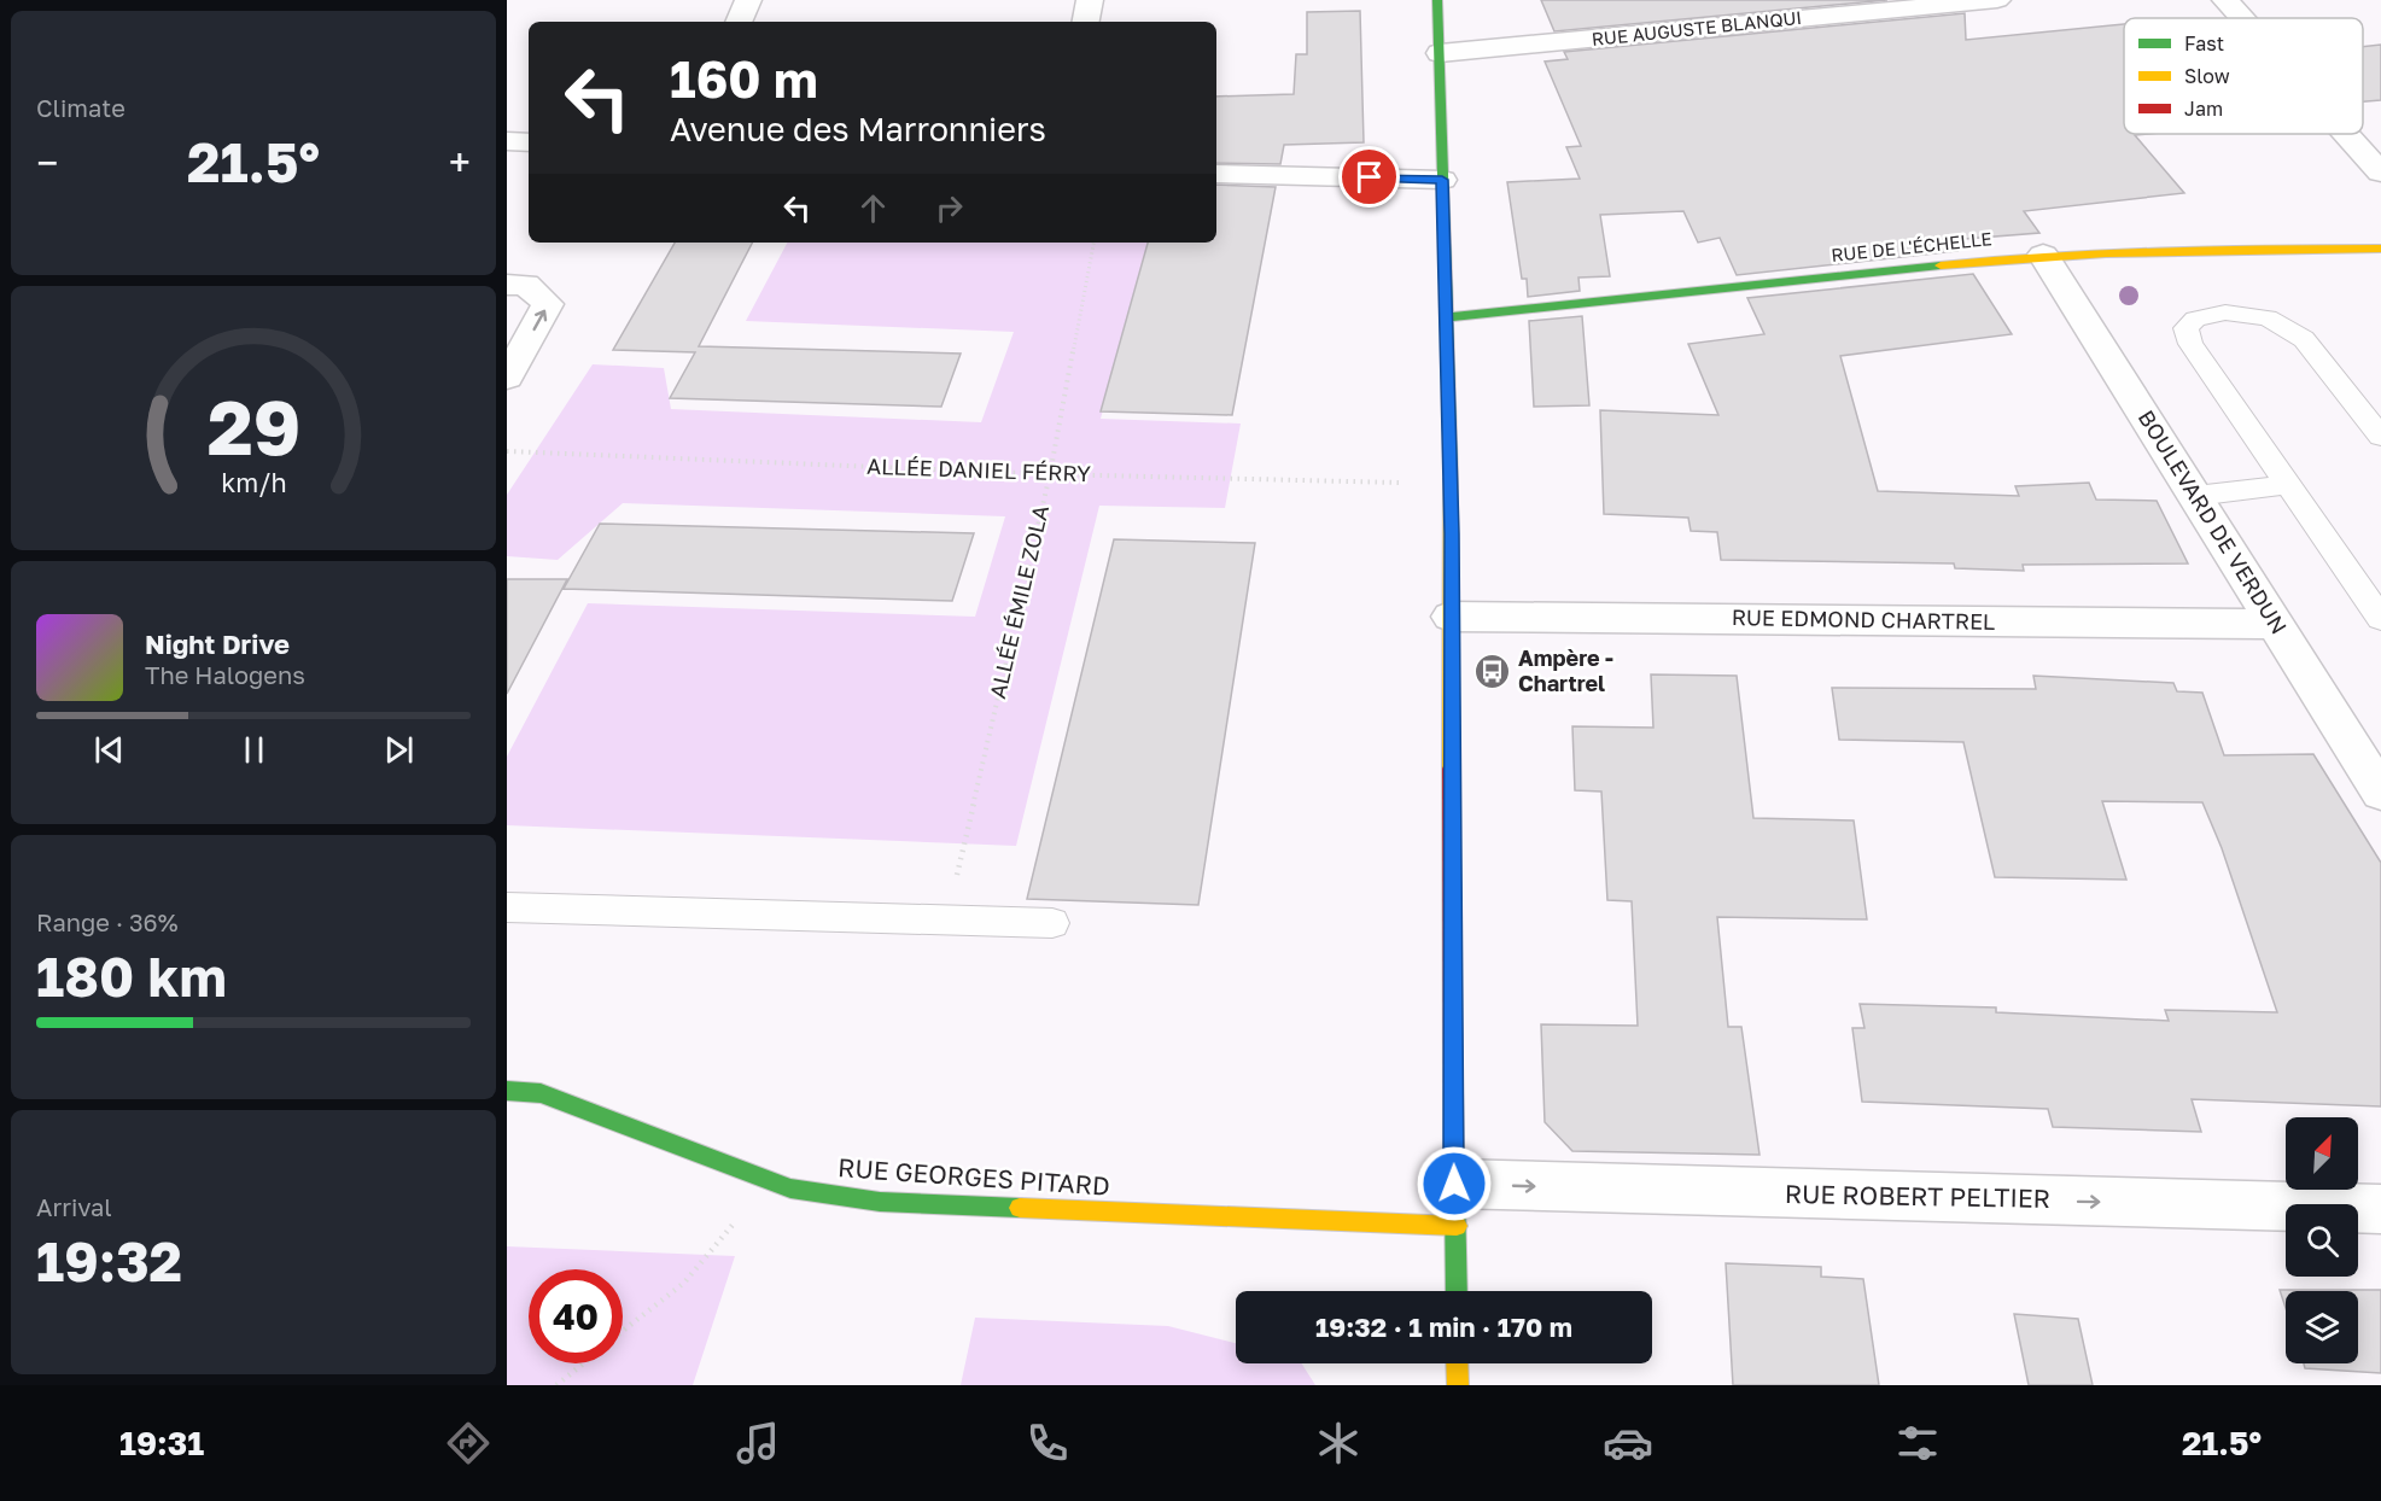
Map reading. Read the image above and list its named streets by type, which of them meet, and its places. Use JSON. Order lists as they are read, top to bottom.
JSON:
{
  "streets": {
    "street": [
      "RUE AUGUSTE BLANQUI",
      "RUE DE L'ÉCHELLE",
      "BOULEVARD DE VERDUN",
      "RUE EDMOND CHARTREL",
      "RUE GEORGES PITARD",
      "RUE ROBERT PELTIER"
    ],
    "path": ["ALLÉE DANIEL FÉRRY", "ALLÉE ÉMILE ZOLA"]
  },
  "crossings": [
    ["RUE DE L'ÉCHELLE", "BOULEVARD DE VERDUN"],
    ["ALLÉE DANIEL FÉRRY", "ALLÉE ÉMILE ZOLA"],
    ["BOULEVARD DE VERDUN", "RUE EDMOND CHARTREL"],
    ["RUE GEORGES PITARD", "RUE ROBERT PELTIER"]
  ],
  "one_way": ["RUE ROBERT PELTIER"],
  "places": {
    "bus stop": ["Ampère - Chartrel"]
  },
  "legend": ["Fast", "Slow", "Jam"],
  "north": "top right",
  "page": {
    "tile": [
      "Climate",
      ["Range · 36%", "180 km"],
      ["Arrival", "19:32"]
    ],
    "turn": ["160 m", "Avenue des Marronniers"],
    "heat": ["−", "21.5°", "+"],
    "song": ["Night Drive", "The Halogens"],
    "limit": "40",
    "trip": "19:32 · 1 min · 170 m",
    "tabs": ["19:31", "21.5°"],
    "gauge": ["29", "km/h"]
  }
}
